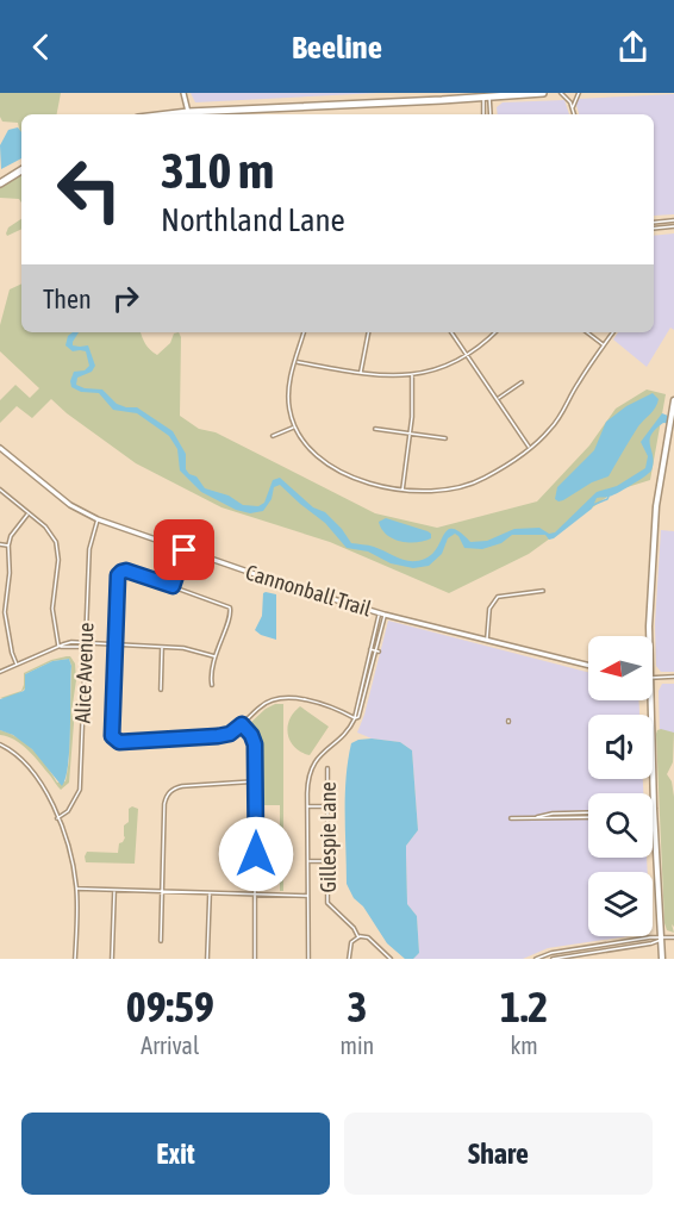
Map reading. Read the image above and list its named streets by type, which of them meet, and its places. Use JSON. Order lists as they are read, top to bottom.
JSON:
{
  "streets": {
    "main road": ["Cannonball Trail"],
    "street": ["Alice Avenue", "Gillespie Lane"]
  },
  "crossings": [
    ["Cannonball Trail", "Alice Avenue"]
  ],
  "north": "left",
  "page": {
    "header": "Beeline",
    "turn": ["310 m", "Northland Lane"],
    "then": "Then",
    "eta": [
      "09:59",
      "Arrival",
      "3",
      "min",
      "1.2",
      "km"
    ],
    "buttons": ["Exit", "Share"]
  }
}
